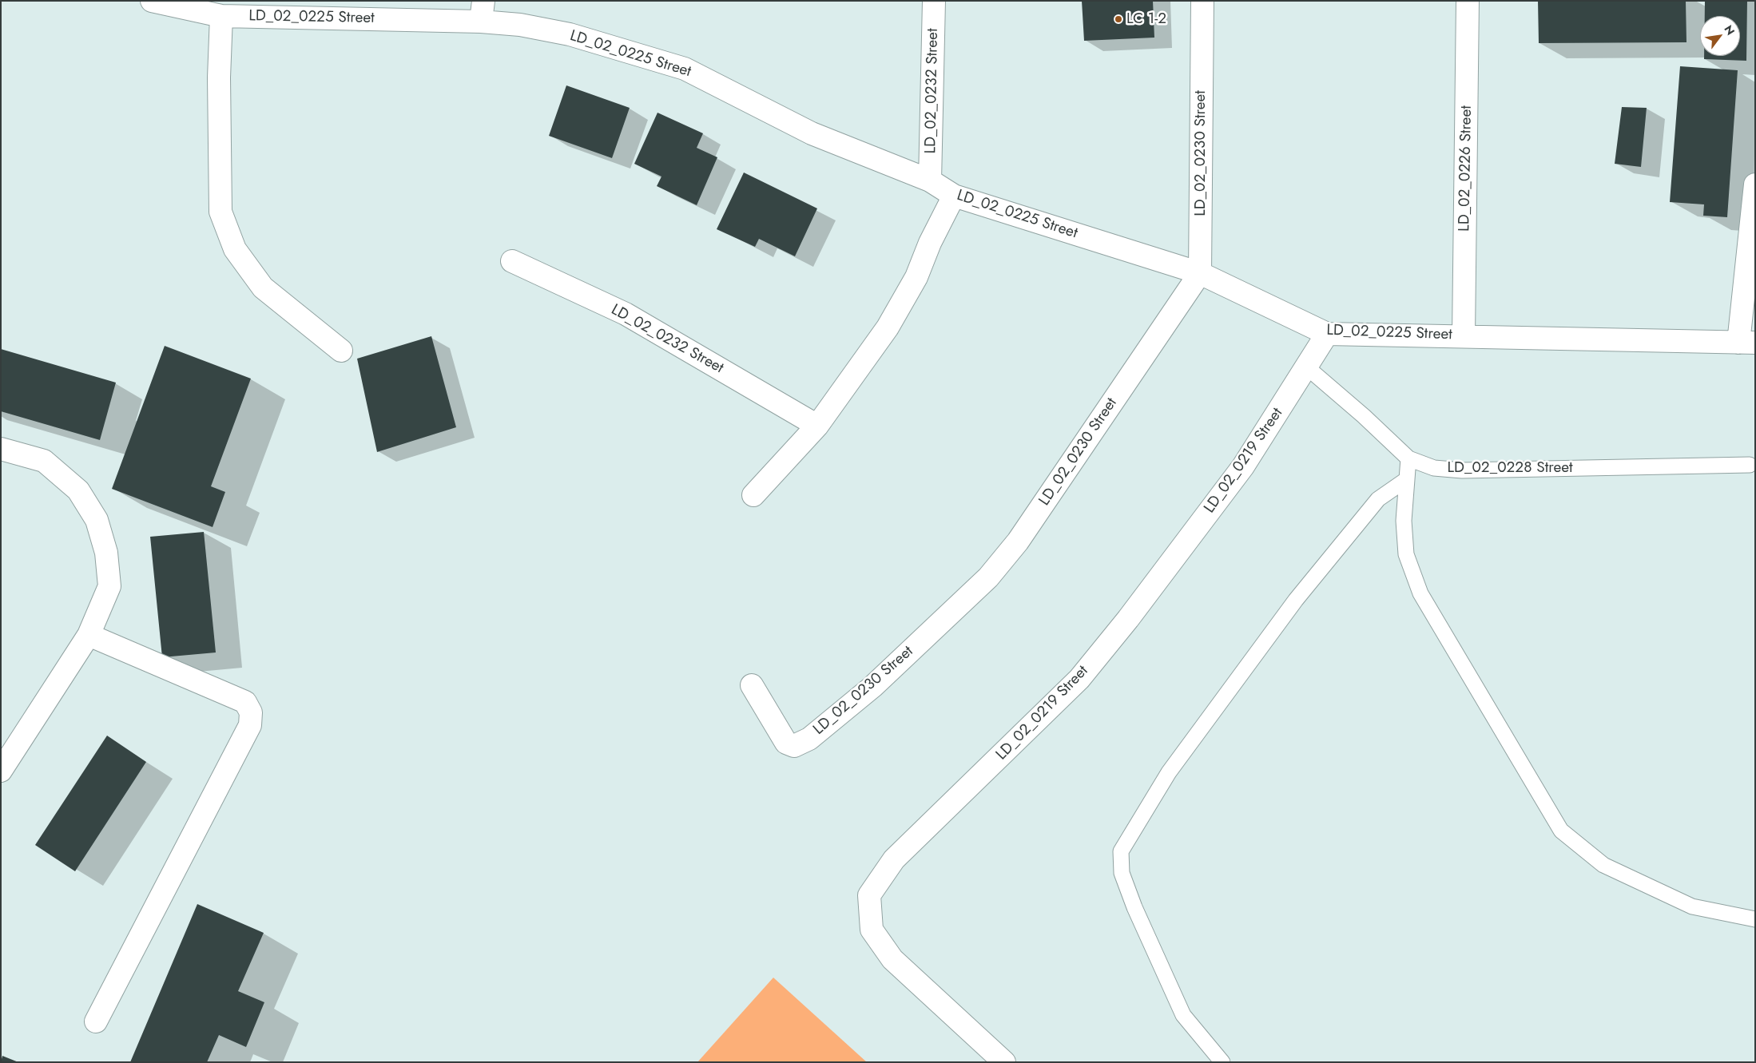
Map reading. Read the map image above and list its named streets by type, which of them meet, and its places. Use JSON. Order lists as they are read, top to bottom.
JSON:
{
  "streets": {
    "street": [
      "LD_02_0225 Street",
      "LD_02_0232 Street",
      "LD_02_0230 Street",
      "LD_02_0226 Street",
      "LD_02_0219 Street"
    ],
    "lane": ["LD_02_0228 Street"]
  },
  "crossings": [
    ["LD_02_0225 Street", "LD_02_0232 Street"],
    ["LD_02_0225 Street", "LD_02_0230 Street"],
    ["LD_02_0225 Street", "LD_02_0226 Street"],
    ["LD_02_0225 Street", "LD_02_0219 Street"],
    ["LD_02_0219 Street", "LD_02_0228 Street"]
  ],
  "places": ["LC 1-2"],
  "north": "top right"
}
